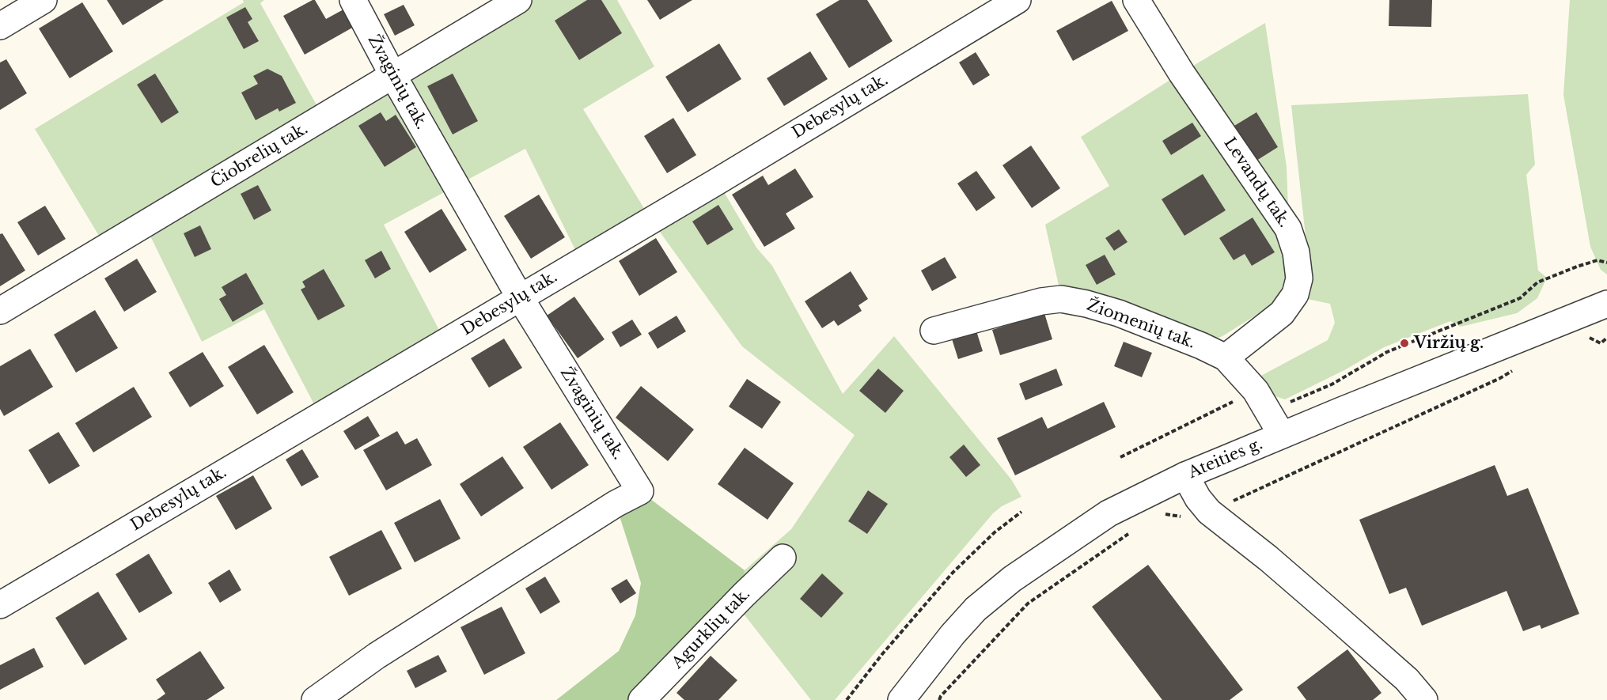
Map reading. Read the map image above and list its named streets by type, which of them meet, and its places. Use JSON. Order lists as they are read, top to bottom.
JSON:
{
  "streets": {
    "street": [
      "Žvaginių tak.",
      "Debesylų tak.",
      "Čiobrelių tak.",
      "Levandų tak.",
      "Žiomenių tak.",
      "Ateities g.",
      "Agurklių tak."
    ]
  },
  "crossings": [
    ["Žvaginių tak.", "Debesylų tak."],
    ["Žvaginių tak.", "Čiobrelių tak."],
    ["Levandų tak.", "Žiomenių tak."],
    ["Žiomenių tak.", "Ateities g."]
  ],
  "places": ["Viržių g."]
}
